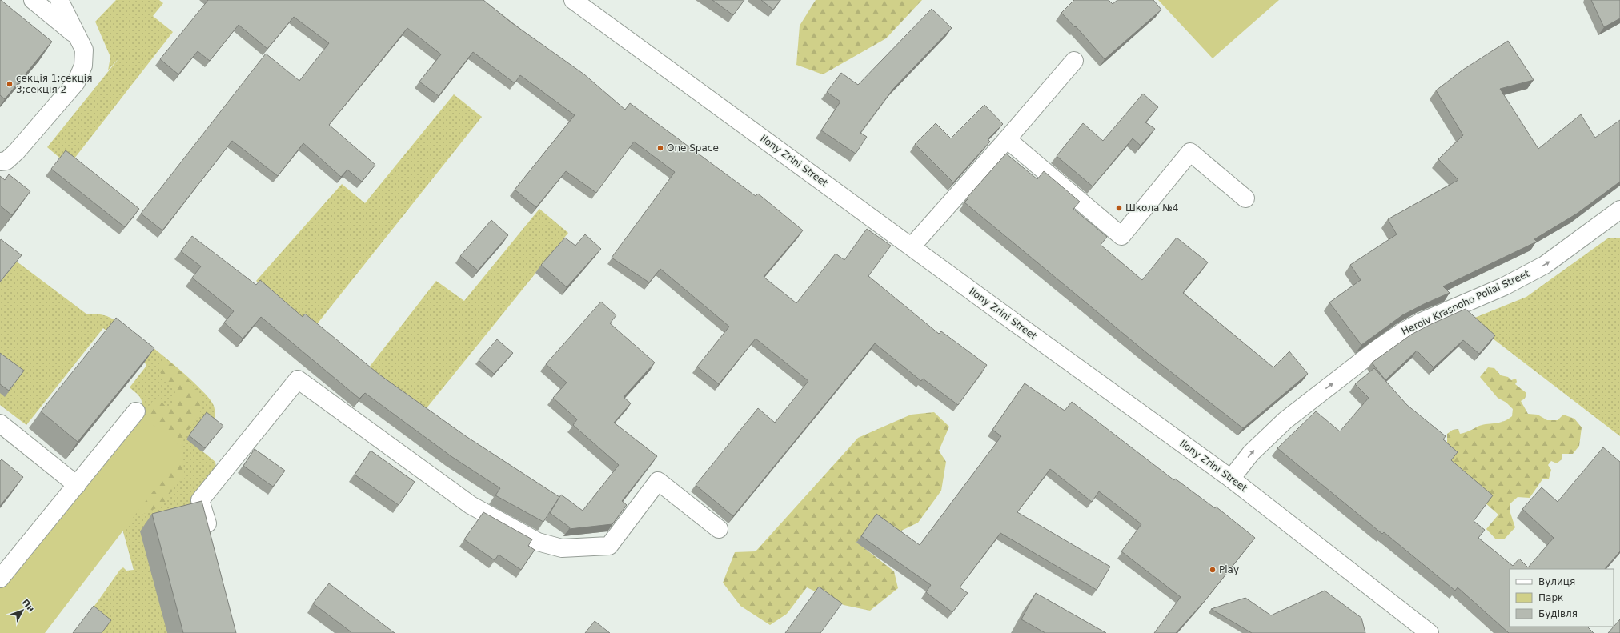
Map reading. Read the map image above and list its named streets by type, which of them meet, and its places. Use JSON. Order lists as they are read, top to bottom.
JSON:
{
  "streets": {
    "main road": ["Ilony Zrini Street", "Heroiv Krasnoho Poliai Street"]
  },
  "crossings": [
    ["Ilony Zrini Street", "Heroiv Krasnoho Poliai Street"]
  ],
  "one_way": ["Heroiv Krasnoho Poliai Street"],
  "places": [
    "секція 1;секція 3;секція 2",
    "One Space",
    "Школа №4",
    "Play"
  ],
  "legend": ["Вулиця", "Парк", "Будівля"],
  "north": "top right"
}
